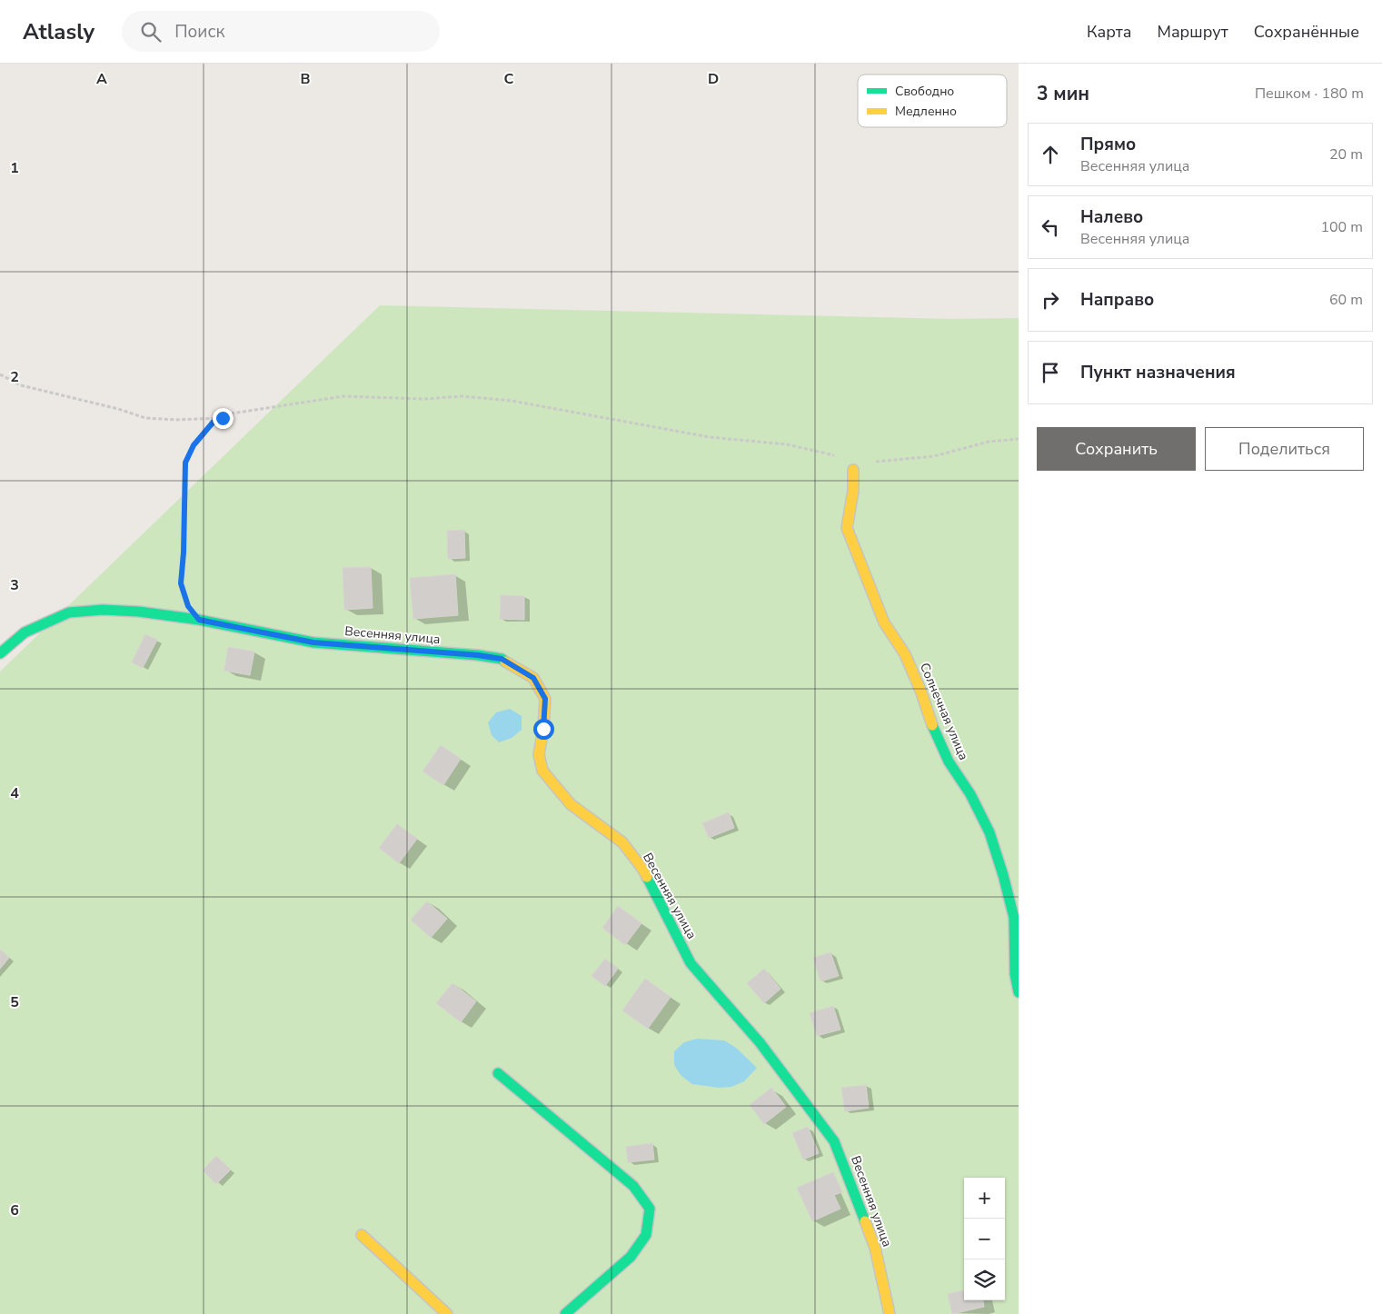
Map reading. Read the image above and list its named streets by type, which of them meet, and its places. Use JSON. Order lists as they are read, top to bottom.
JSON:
{
  "streets": {
    "street": ["Весенняя улица", "Солнечная улица"]
  },
  "legend": ["Свободно", "Медленно"],
  "page": {
    "header": "Atlasly",
    "search": "Поиск",
    "nav": ["Карта", "Маршрут", "Сохранённые"],
    "heading": ["3 мин", "Пешком · 180 m"],
    "list": [
      ["Прямо", "Весенняя улица", "20 m"],
      ["Налево", "Весенняя улица", "100 m"],
      ["Направо", "60 m"],
      "Пункт назначения"
    ],
    "buttons": ["Сохранить", "Поделиться"],
    "map_buttons": ["+", "−"]
  },
  "grid": {
    "columns": [
      "A",
      "B",
      "C",
      "D"
    ],
    "rows": [
      "1",
      "2",
      "3",
      "4",
      "5",
      "6"
    ]
  }
}
